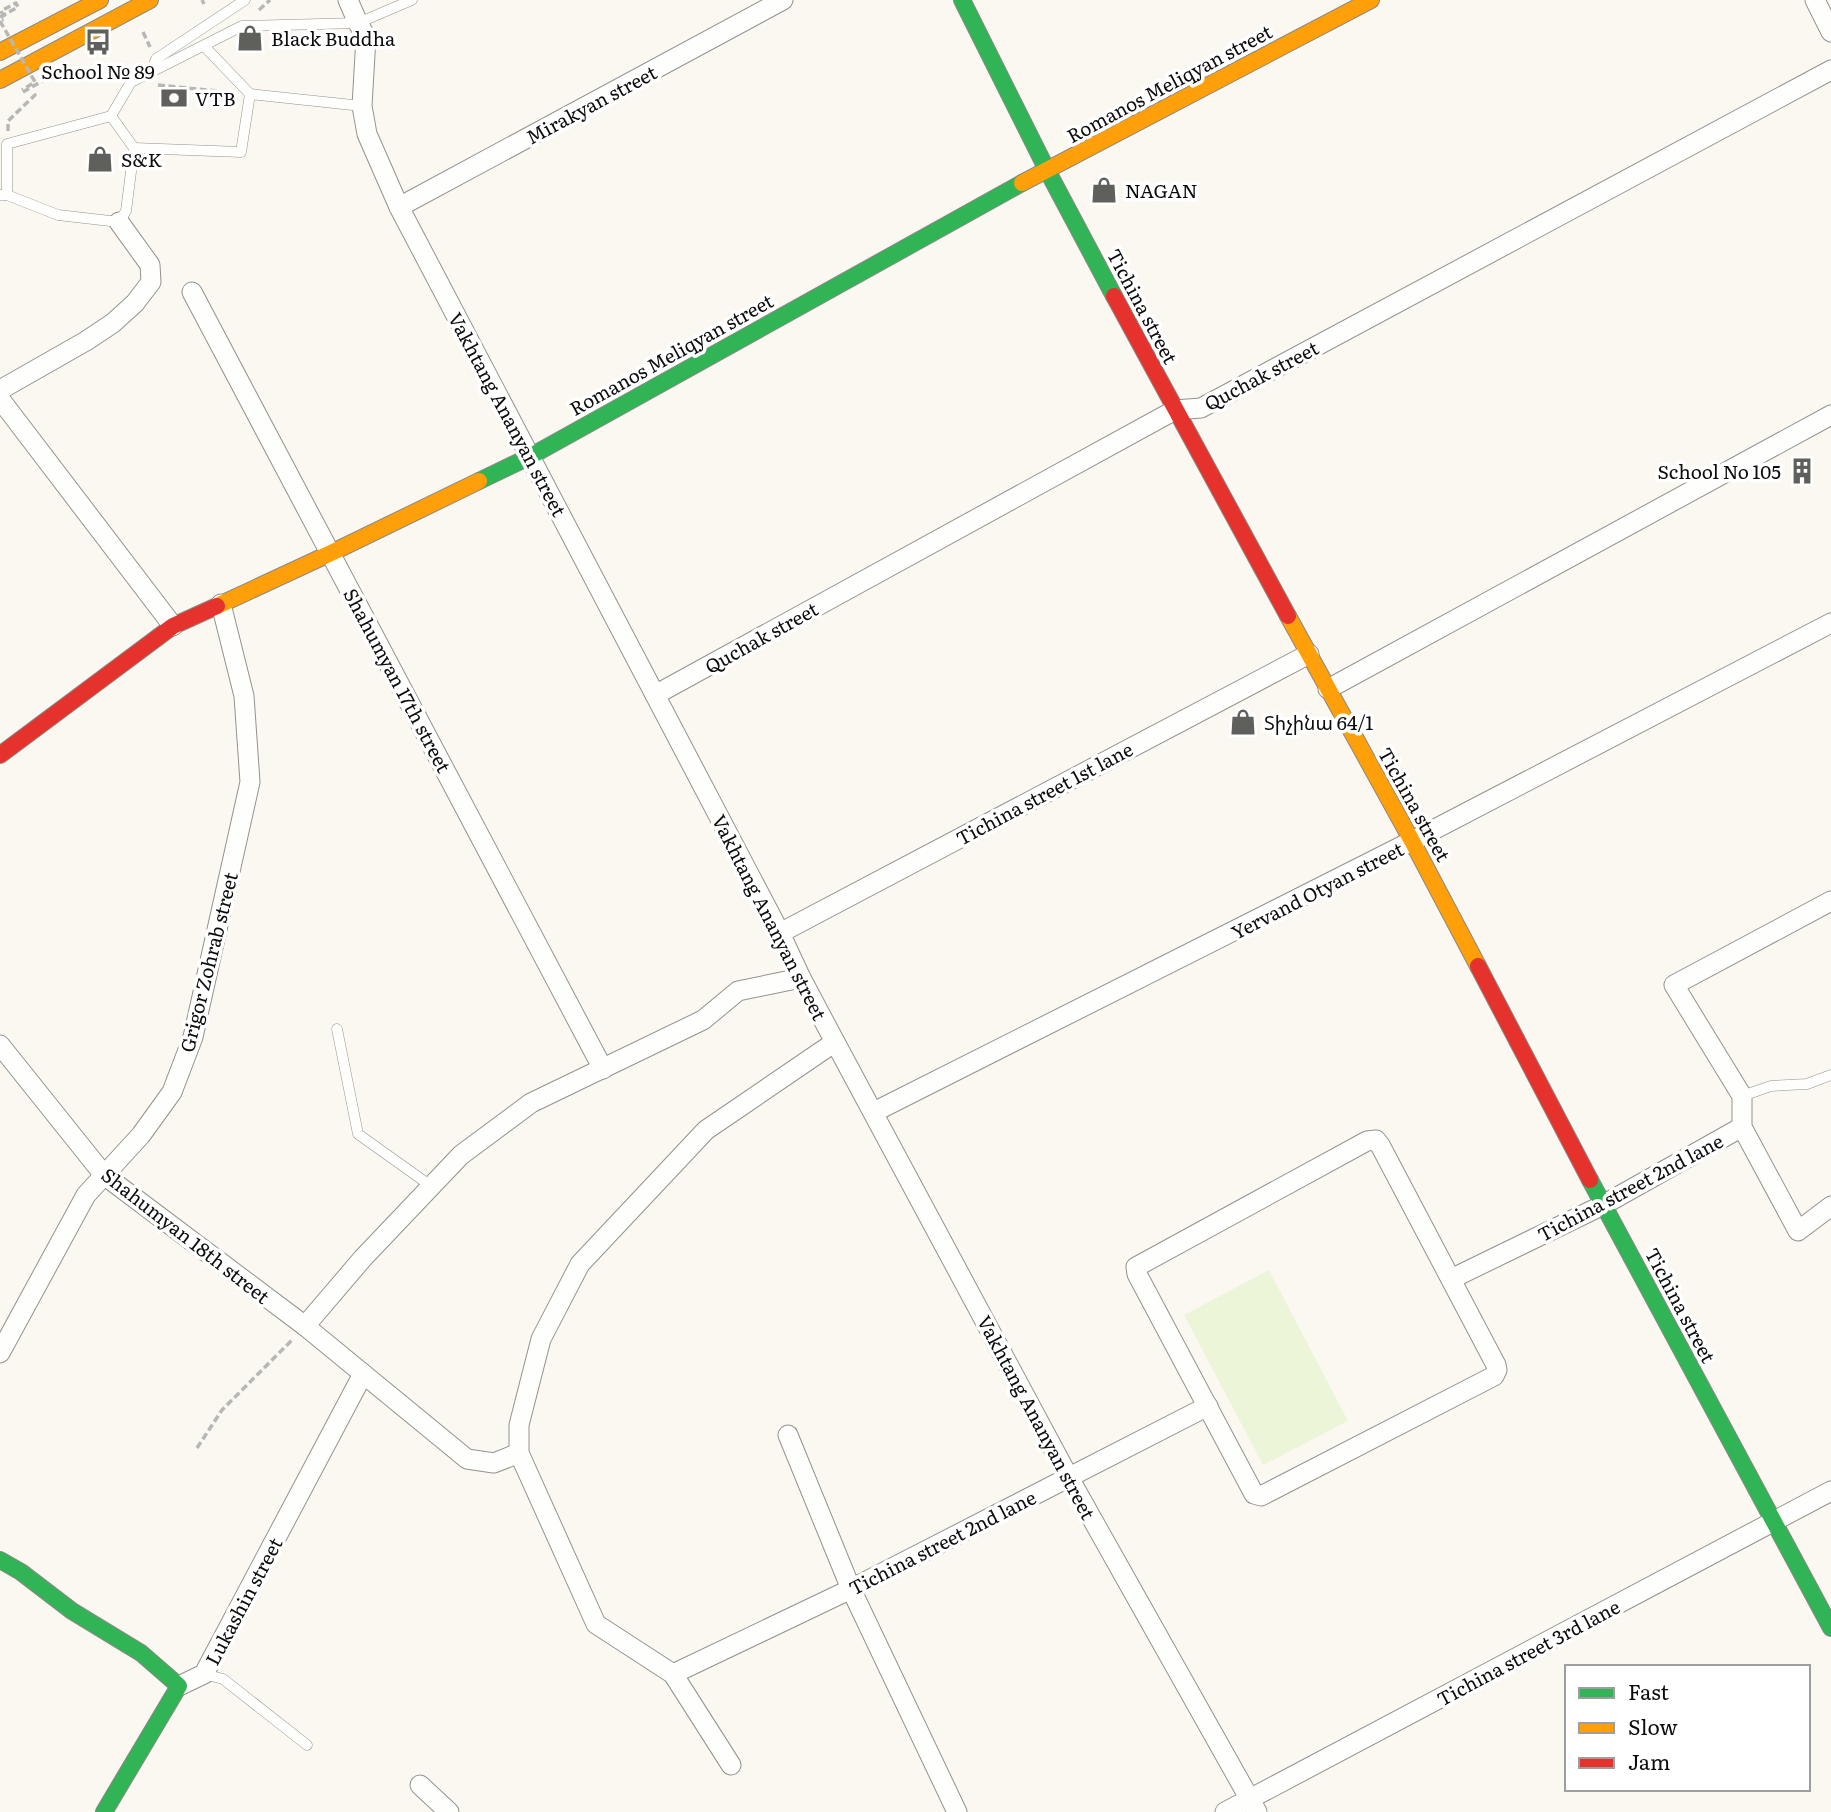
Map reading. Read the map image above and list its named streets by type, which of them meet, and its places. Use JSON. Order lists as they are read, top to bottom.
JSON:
{
  "streets": {
    "main road": ["Romanos Meliqyan street", "Tichina street"],
    "street": [
      "Mirakyan street",
      "Quchak street",
      "Vakhtang Ananyan street",
      "Shahumyan 17th street",
      "Tichina street 1st lane",
      "Yervand Otyan street",
      "Grigor Zohrab street",
      "Tichina street 2nd lane",
      "Shahumyan 18th street",
      "Lukashin street",
      "Tichina street 3rd lane"
    ]
  },
  "crossings": [
    ["Romanos Meliqyan street", "Tichina street"],
    ["Romanos Meliqyan street", "Vakhtang Ananyan street"],
    ["Romanos Meliqyan street", "Shahumyan 17th street"],
    ["Romanos Meliqyan street", "Grigor Zohrab street"],
    ["Mirakyan street", "Vakhtang Ananyan street"],
    ["Tichina street", "Quchak street"],
    ["Tichina street", "Tichina street 1st lane"],
    ["Tichina street", "Yervand Otyan street"],
    ["Tichina street", "Tichina street 2nd lane"],
    ["Tichina street", "Tichina street 3rd lane"],
    ["Quchak street", "Vakhtang Ananyan street"],
    ["Vakhtang Ananyan street", "Tichina street 1st lane"],
    ["Vakhtang Ananyan street", "Yervand Otyan street"],
    ["Vakhtang Ananyan street", "Tichina street 2nd lane"],
    ["Vakhtang Ananyan street", "Tichina street 3rd lane"],
    ["Grigor Zohrab street", "Shahumyan 18th street"],
    ["Shahumyan 18th street", "Lukashin street"]
  ],
  "places": {
    "shop": [
      "Black Buddha",
      "S&K",
      "NAGAN",
      "Տիչինա 64/1"
    ],
    "bus stop": ["School № 89"],
    "bank": ["VTB"],
    "building": ["School No 105"]
  },
  "legend": ["Fast", "Slow", "Jam"]
}
